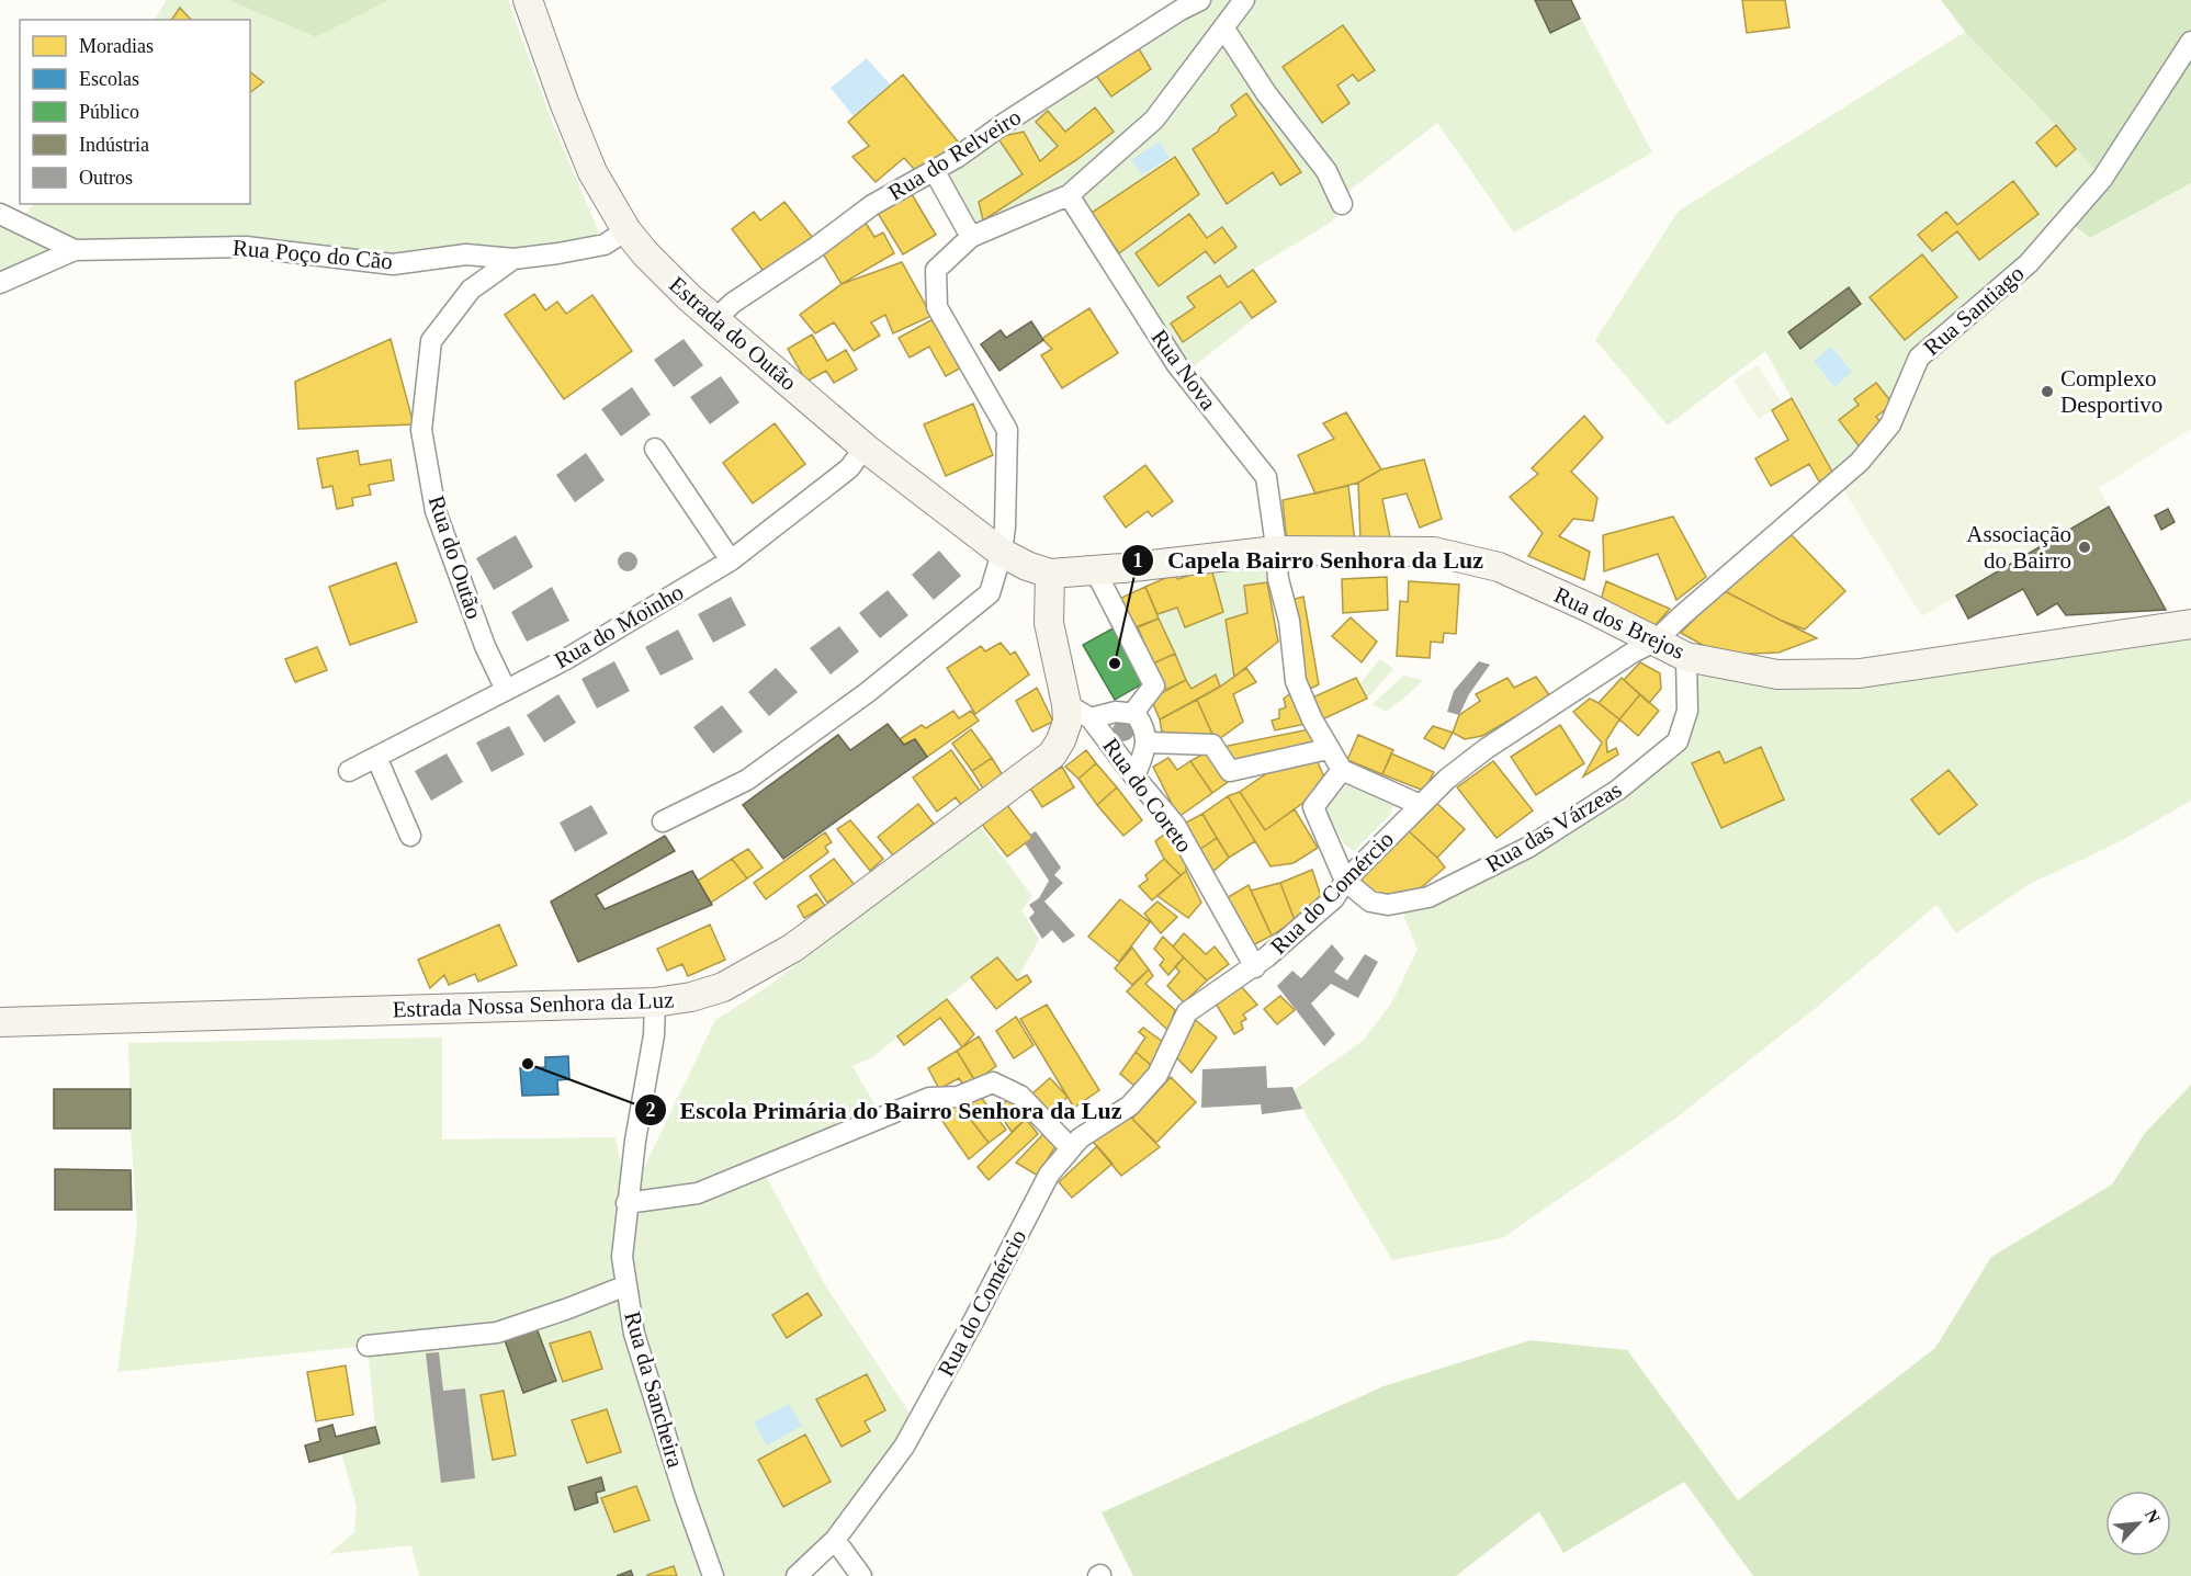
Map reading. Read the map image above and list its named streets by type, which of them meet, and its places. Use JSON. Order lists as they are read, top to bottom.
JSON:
{
  "streets": {
    "street": [
      "Rua do Relveiro",
      "Rua Poço do Cão",
      "Rua Santiago",
      "Estrada do Outão",
      "Rua Nova",
      "Rua do Outão",
      "Rua dos Brejos",
      "Rua do Moinho",
      "Rua do Coreto",
      "Rua das Várzeas",
      "Rua do Comércio",
      "Estrada Nossa Senhora da Luz",
      "Rua da Sancheira"
    ]
  },
  "crossings": [
    ["Rua do Relveiro", "Estrada do Outão"],
    ["Rua Poço do Cão", "Estrada do Outão"],
    ["Rua Poço do Cão", "Rua do Outão"],
    ["Rua Santiago", "Rua dos Brejos"],
    ["Rua Santiago", "Rua do Comércio"],
    ["Estrada do Outão", "Rua dos Brejos"],
    ["Estrada do Outão", "Rua do Moinho"],
    ["Rua Nova", "Rua dos Brejos"],
    ["Rua do Outão", "Rua do Moinho"],
    ["Rua dos Brejos", "Rua das Várzeas"],
    ["Rua dos Brejos", "Rua do Comércio"],
    ["Rua do Coreto", "Rua do Comércio"],
    ["Rua do Coreto", "Estrada Nossa Senhora da Luz"],
    ["Rua das Várzeas", "Rua do Comércio"],
    ["Estrada Nossa Senhora da Luz", "Rua da Sancheira"]
  ],
  "places": [
    "Complexo Desportivo",
    "Associação do Bairro",
    "Capela Bairro Senhora da Luz",
    "Escola Primária do Bairro Senhora da Luz"
  ],
  "legend": [
    "Moradias",
    "Escolas",
    "Público",
    "Indústria",
    "Outros"
  ],
  "north": "top right"
}
